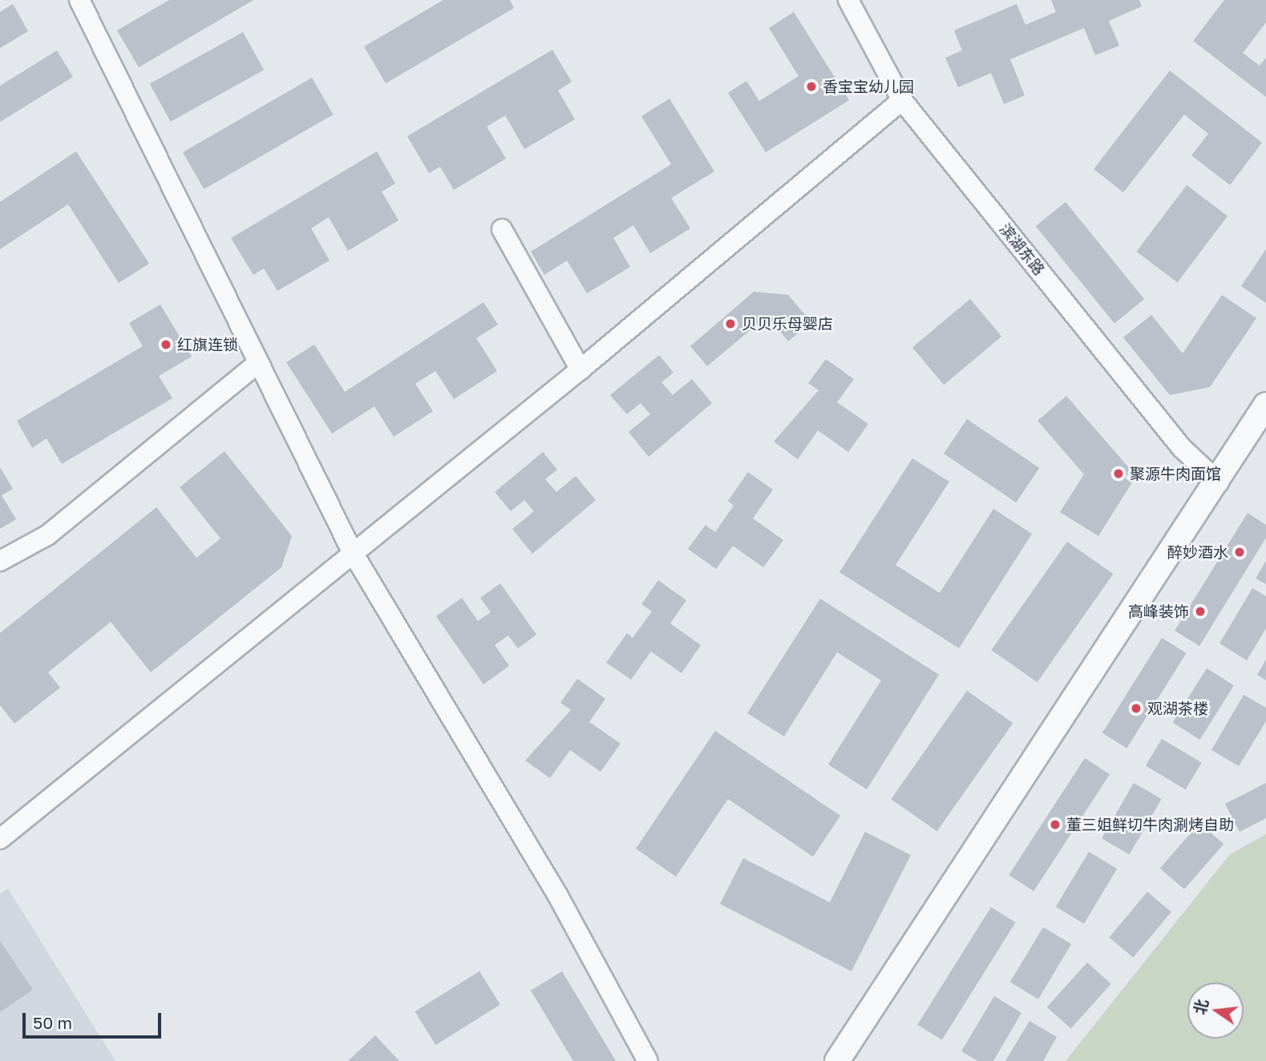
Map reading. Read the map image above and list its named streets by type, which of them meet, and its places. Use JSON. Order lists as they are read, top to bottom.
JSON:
{
  "streets": {
    "street": ["滨湖东路"]
  },
  "places": [
    "香宝宝幼儿园",
    "贝贝乐母婴店",
    "红旗连锁",
    "聚源牛肉面馆",
    "醉妙酒水",
    "高峰装饰",
    "观湖茶楼",
    "董三姐鲜切牛肉涮烤自助"
  ],
  "scale_bar": "50 m",
  "north": "left"
}
